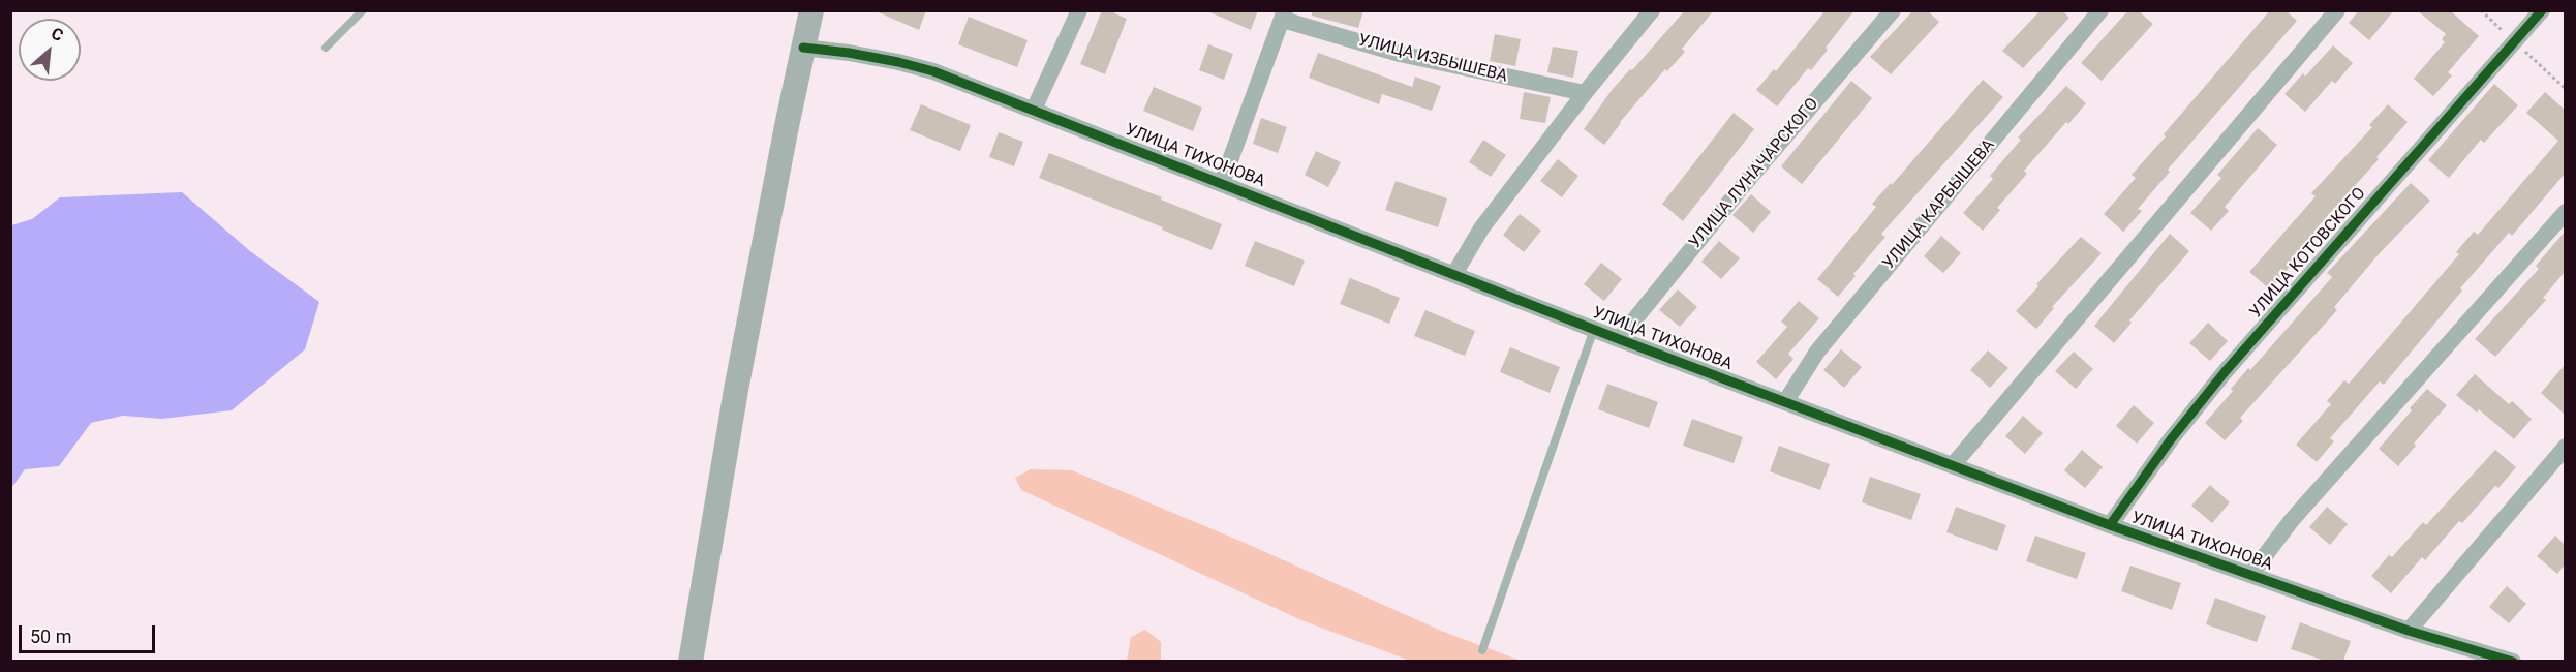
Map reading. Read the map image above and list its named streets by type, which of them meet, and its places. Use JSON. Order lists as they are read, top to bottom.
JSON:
{
  "streets": {
    "street": [
      "УЛИЦА ИЗБЫШЕВА",
      "УЛИЦА ТИХОНОВА",
      "УЛИЦА ЛУНАЧАРСКОГО",
      "УЛИЦА КАРБЫШЕВА",
      "УЛИЦА КОТОВСКОГО"
    ]
  },
  "crossings": [
    ["УЛИЦА ТИХОНОВА", "УЛИЦА ЛУНАЧАРСКОГО"],
    ["УЛИЦА ТИХОНОВА", "УЛИЦА КАРБЫШЕВА"],
    ["УЛИЦА ТИХОНОВА", "УЛИЦА КОТОВСКОГО"]
  ],
  "scale_bar": "50 m",
  "north": "top right"
}
